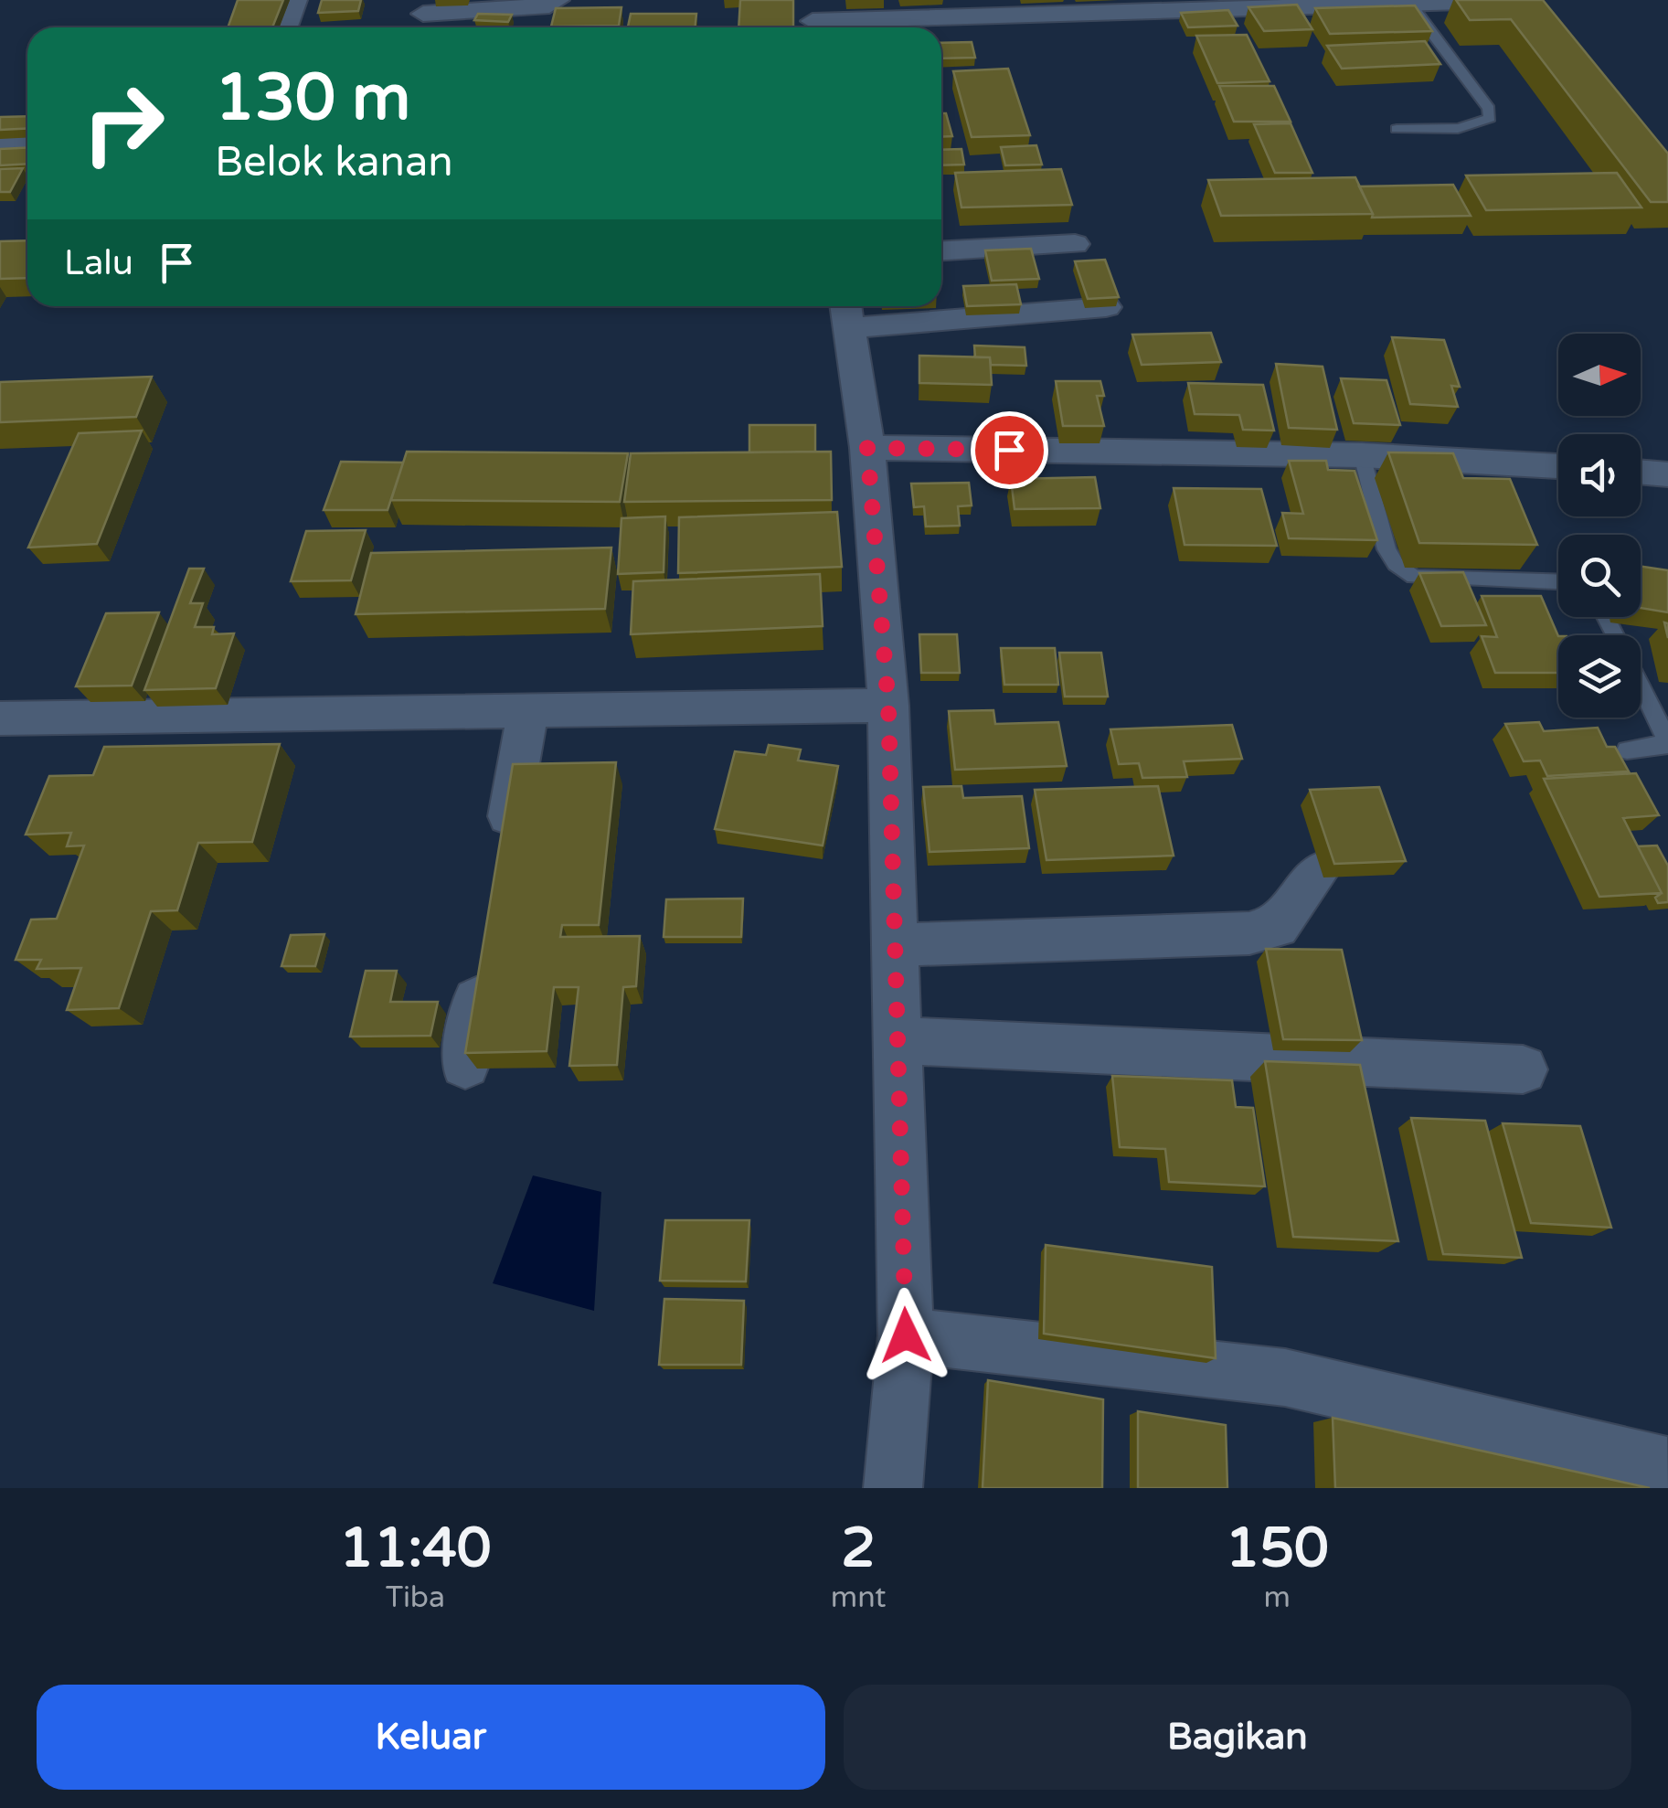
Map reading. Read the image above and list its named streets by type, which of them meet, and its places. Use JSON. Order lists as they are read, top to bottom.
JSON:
{
  "north": "right",
  "page": {
    "turn": ["130 m", "Belok kanan"],
    "then": "Lalu",
    "eta": [
      "11:40",
      "Tiba",
      "2",
      "mnt",
      "150",
      "m"
    ],
    "buttons": ["Keluar", "Bagikan"]
  }
}
